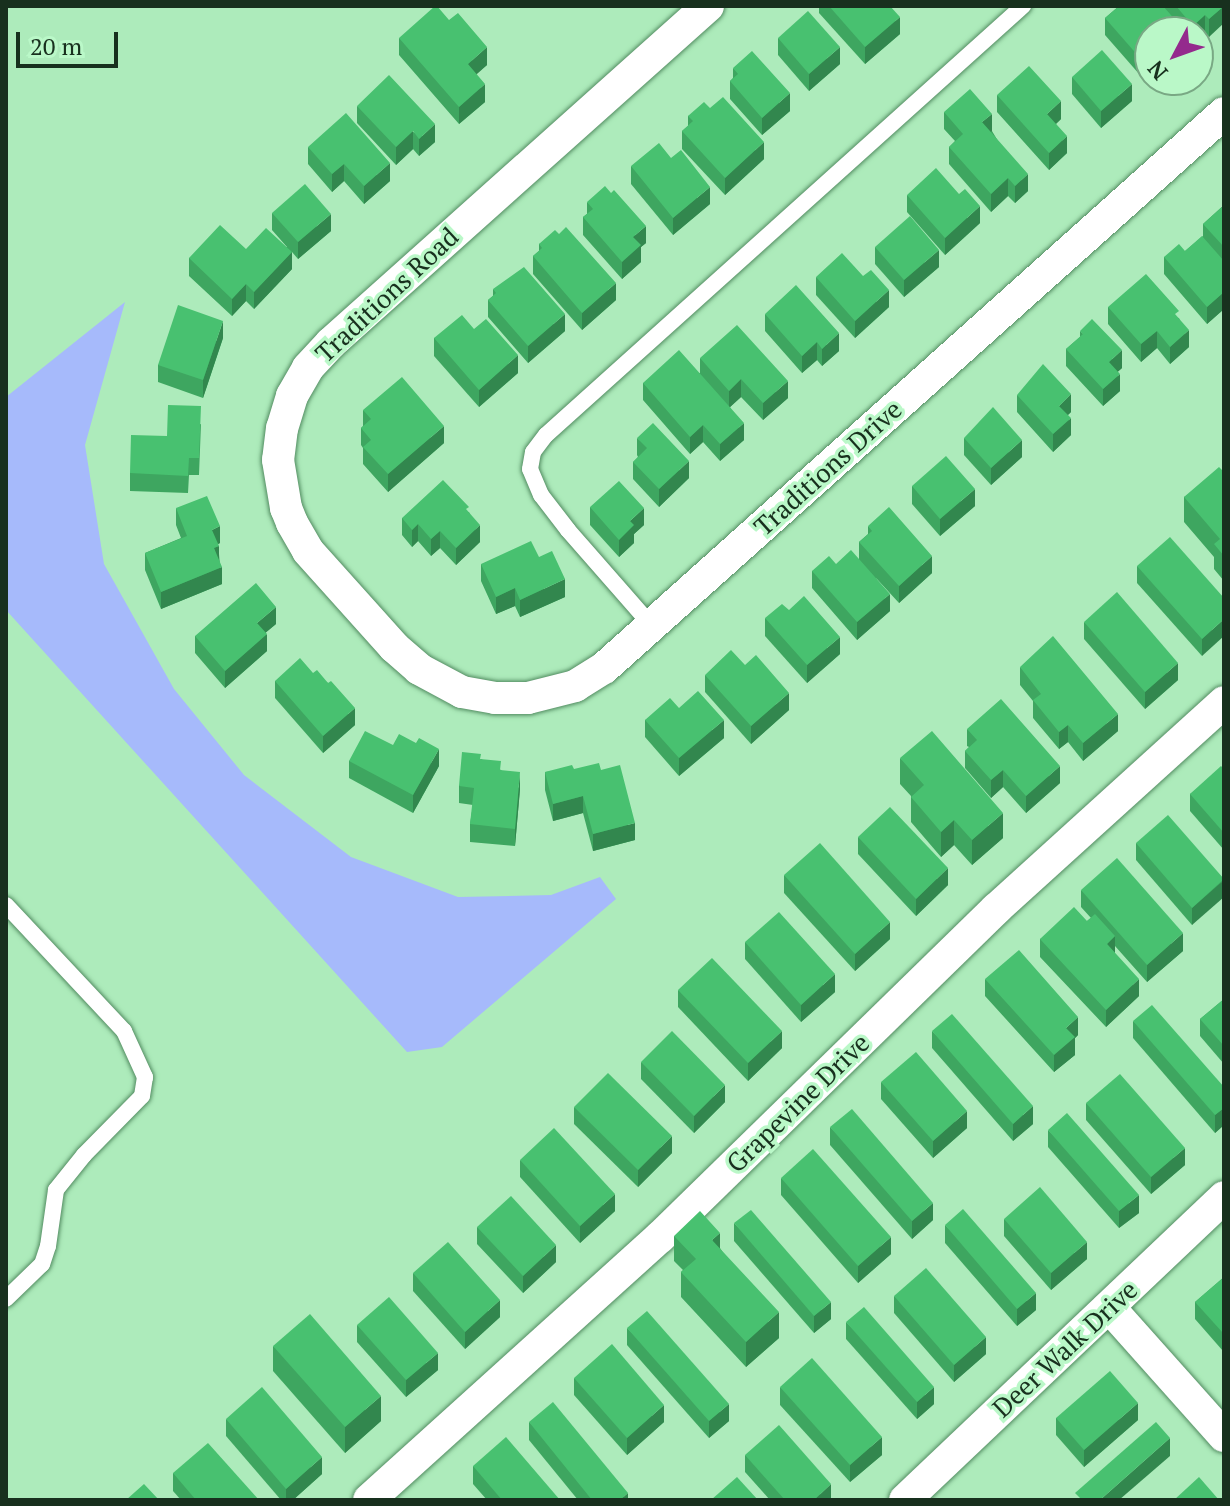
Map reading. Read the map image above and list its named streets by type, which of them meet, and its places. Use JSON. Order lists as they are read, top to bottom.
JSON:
{
  "streets": {
    "street": [
      "Traditions Road",
      "Traditions Drive",
      "Grapevine Drive",
      "Deer Walk Drive"
    ]
  },
  "crossings": [
    ["Traditions Road", "Traditions Drive"]
  ],
  "scale_bar": "20 m",
  "north": "bottom left"
}
